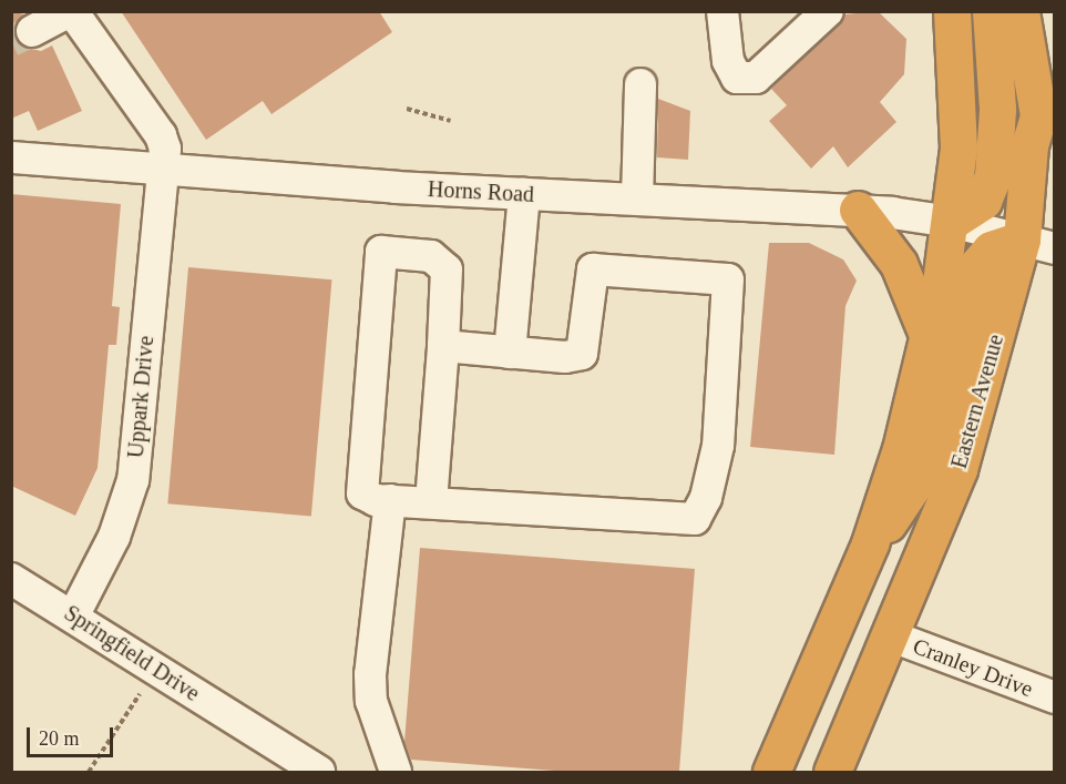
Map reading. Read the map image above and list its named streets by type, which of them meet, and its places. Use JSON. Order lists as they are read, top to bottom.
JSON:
{
  "streets": {
    "highway": ["Eastern Avenue"],
    "street": [
      "Horns Road",
      "Uppark Drive",
      "Springfield Drive",
      "Cranley Drive"
    ]
  },
  "crossings": [
    ["Horns Road", "Uppark Drive"],
    ["Horns Road", "Eastern Avenue"],
    ["Uppark Drive", "Springfield Drive"],
    ["Eastern Avenue", "Cranley Drive"]
  ],
  "scale_bar": "20 m"
}
